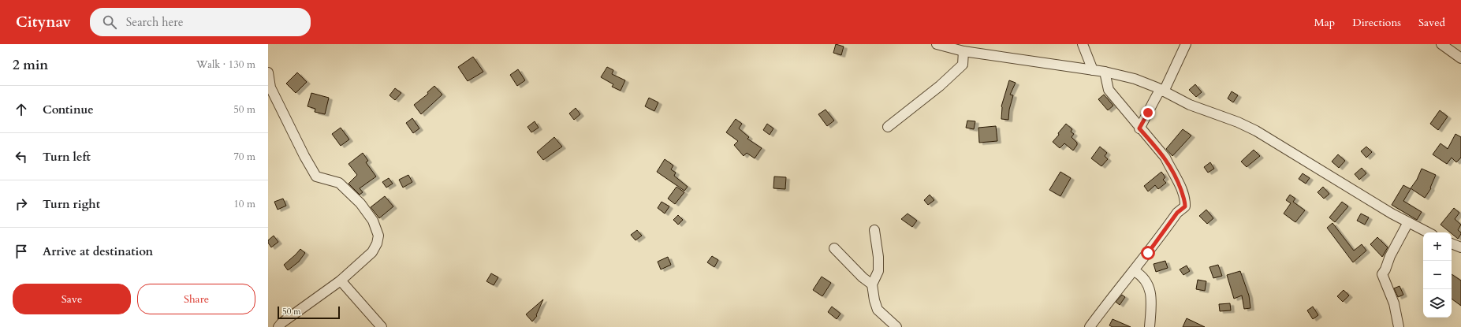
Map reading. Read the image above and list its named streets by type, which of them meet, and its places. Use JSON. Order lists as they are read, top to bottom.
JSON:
{
  "scale_bar": "50 m",
  "page": {
    "header": "Citynav",
    "search": "Search here",
    "nav": ["Map", "Directions", "Saved"],
    "heading": ["2 min", "Walk · 130 m"],
    "list": [
      ["Continue", "50 m"],
      ["Turn left", "70 m"],
      ["Turn right", "10 m"],
      "Arrive at destination"
    ],
    "map_buttons": ["+", "−"],
    "buttons": ["Save", "Share"],
    "scale": "50 m"
  }
}
